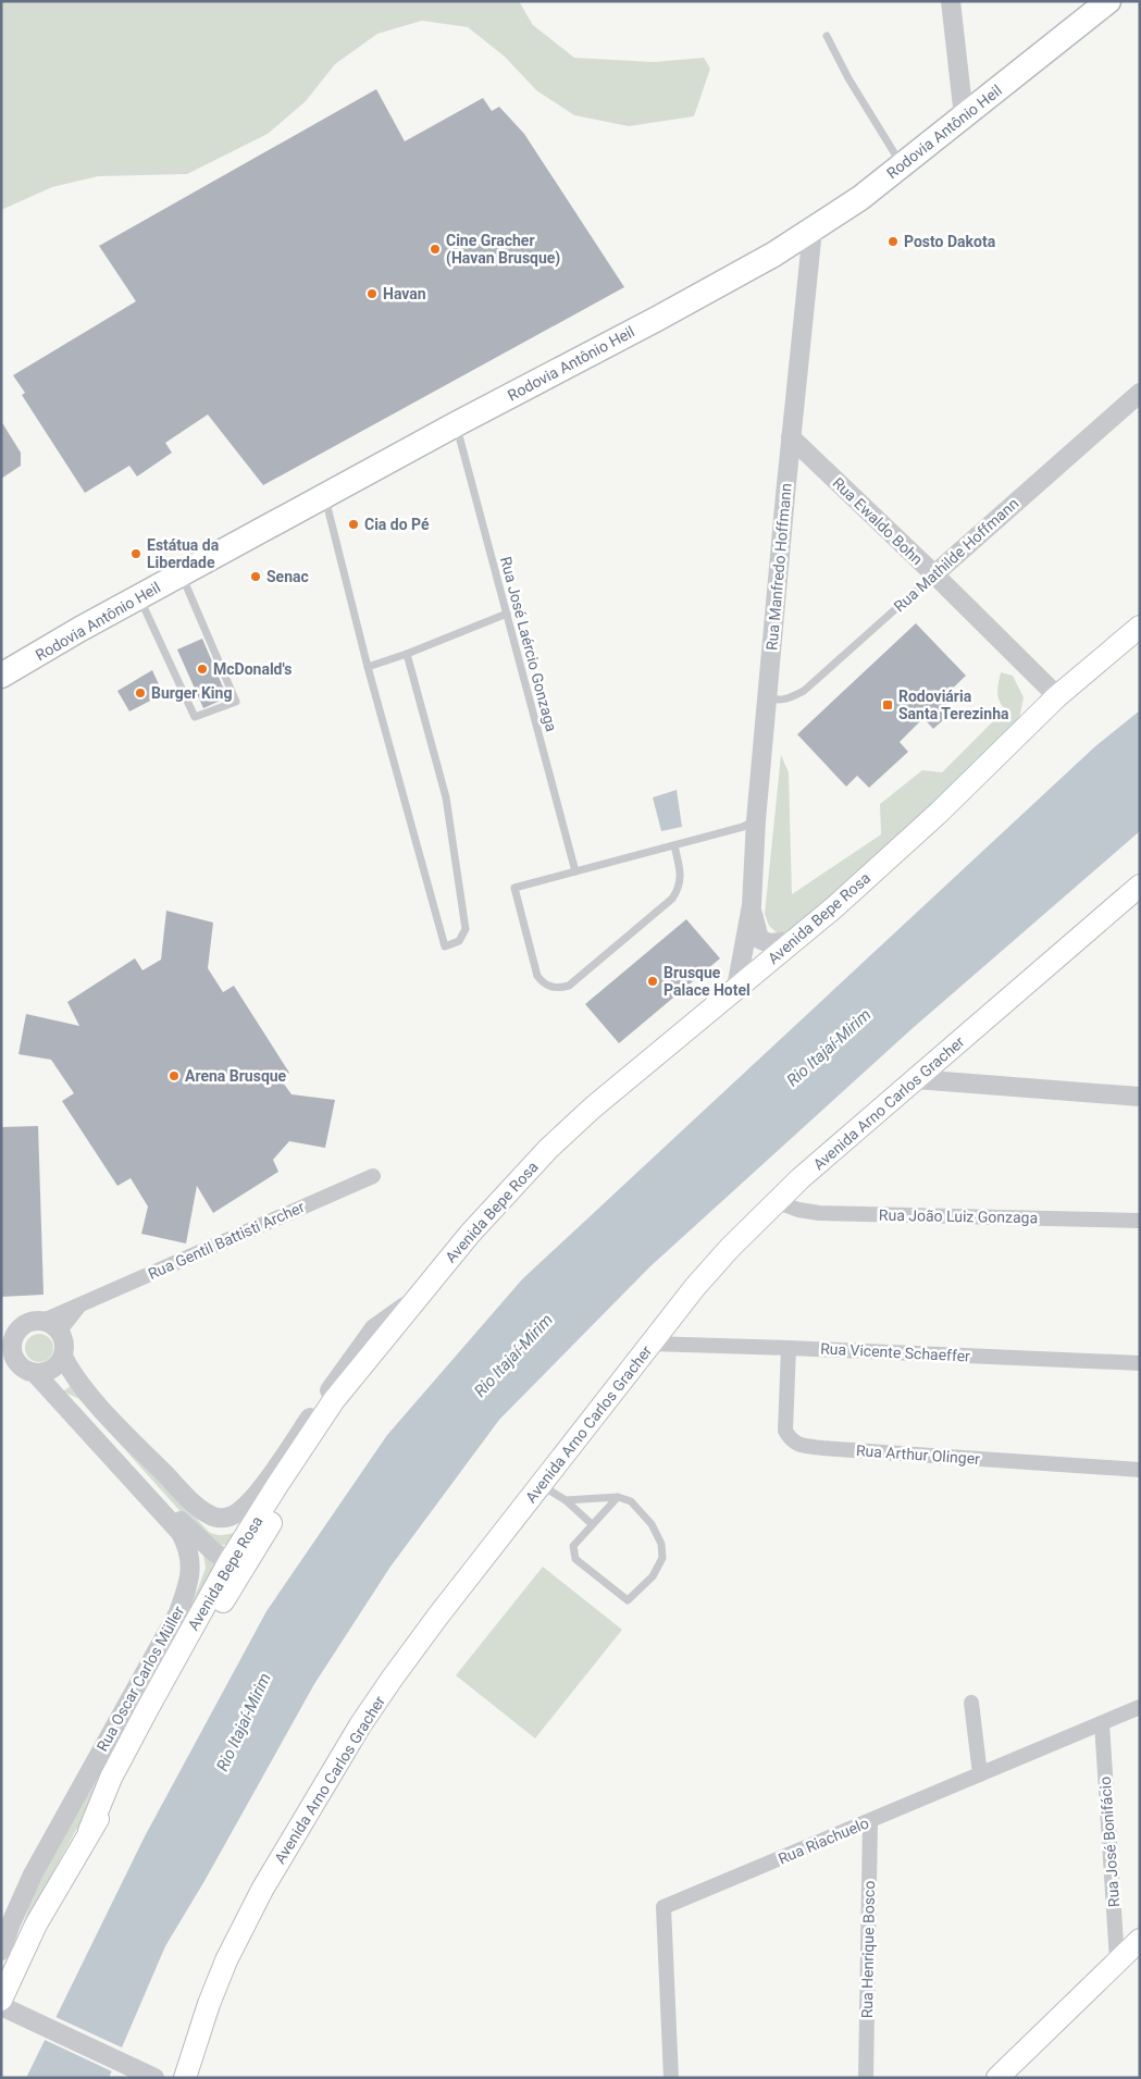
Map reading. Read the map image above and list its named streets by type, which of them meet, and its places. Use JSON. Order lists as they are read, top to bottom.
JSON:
{
  "streets": {
    "main road": ["Rodovia Antônio Heil", "Avenida Bepe Rosa", "Avenida Arno Carlos Gracher"],
    "street": [
      "Rua Ewaldo Bohn",
      "Rua Mathilde Hoffmann",
      "Rua Manfredo Hoffmann",
      "Rua João Luiz Gonzaga",
      "Rua Gentil Battisti Archer",
      "Rua Vicente Schaeffer",
      "Rua Arthur Olinger",
      "Rua Oscar Carlos Müller",
      "Rua Riachuelo",
      "Rua José Bonifácio",
      "Rua Henrique Bosco"
    ],
    "lane": ["Rua José Laércio Gonzaga"]
  },
  "crossings": [
    ["Rodovia Antônio Heil", "Rua Manfredo Hoffmann"],
    ["Rodovia Antônio Heil", "Rua José Laércio Gonzaga"],
    ["Rua Ewaldo Bohn", "Rua Mathilde Hoffmann"],
    ["Rua Ewaldo Bohn", "Rua Manfredo Hoffmann"],
    ["Rua Ewaldo Bohn", "Avenida Bepe Rosa"],
    ["Rua Mathilde Hoffmann", "Rua Manfredo Hoffmann"],
    ["Rua Manfredo Hoffmann", "Avenida Bepe Rosa"],
    ["Avenida Bepe Rosa", "Rua Oscar Carlos Müller"],
    ["Avenida Arno Carlos Gracher", "Rua João Luiz Gonzaga"],
    ["Avenida Arno Carlos Gracher", "Rua Vicente Schaeffer"],
    ["Rua Gentil Battisti Archer", "Rua Oscar Carlos Müller"],
    ["Rua Vicente Schaeffer", "Rua Arthur Olinger"],
    ["Rua Riachuelo", "Rua José Bonifácio"],
    ["Rua Riachuelo", "Rua Henrique Bosco"]
  ],
  "water": ["Rio Itajaí-Mirim"],
  "places": {
    "other": [
      "Posto Dakota",
      "Cine Gracher (Havan Brusque)",
      "Havan",
      "Cia do Pé",
      "Estátua da Liberdade",
      "Senac",
      "McDonald's",
      "Burger King",
      "Brusque Palace Hotel",
      "Arena Brusque"
    ],
    "transit": ["Rodoviária Santa Terezinha"]
  }
}
